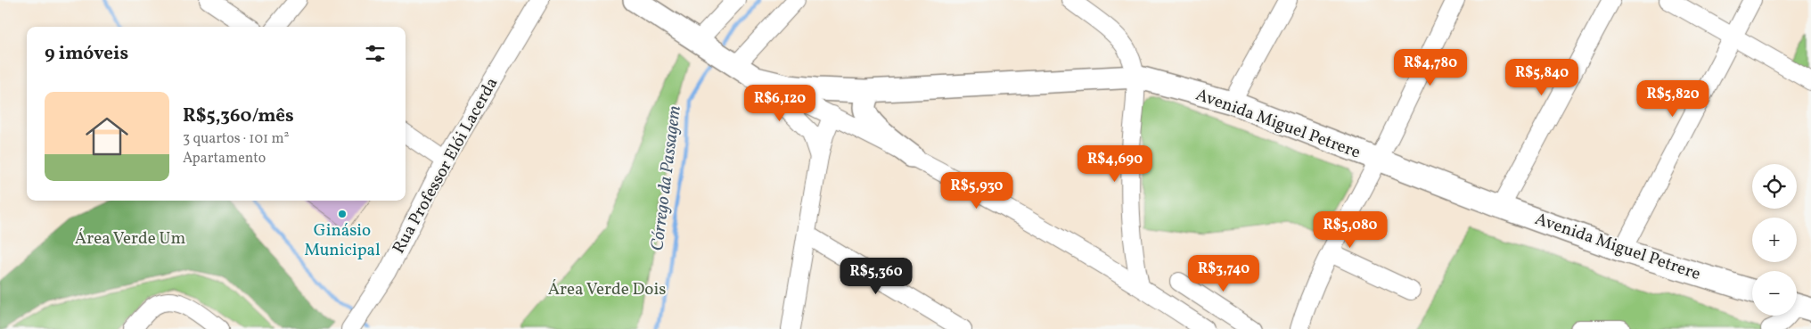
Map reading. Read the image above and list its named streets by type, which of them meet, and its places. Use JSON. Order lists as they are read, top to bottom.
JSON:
{
  "streets": {
    "main road": ["Avenida Miguel Petrere"],
    "street": ["Rua Professor Elói Lacerda"]
  },
  "water": ["Córrego da Passagem"],
  "parks": ["Área Verde Um", "Área Verde Dois"],
  "places": ["Ginásio Municipal"],
  "page": {
    "heading": "9 imóveis",
    "price": [
      "R$4,780",
      "R$5,840",
      "R$5,820",
      "R$6,120",
      "R$4,690",
      "R$5,930",
      "R$5,080",
      "R$3,740",
      "R$5,360"
    ],
    "list": [
      {
        "name": "R$5,360/mês",
        "note": "3 quartos · 101 m² · Apartamento"
      }
    ],
    "map_buttons": ["+", "−"]
  }
}
